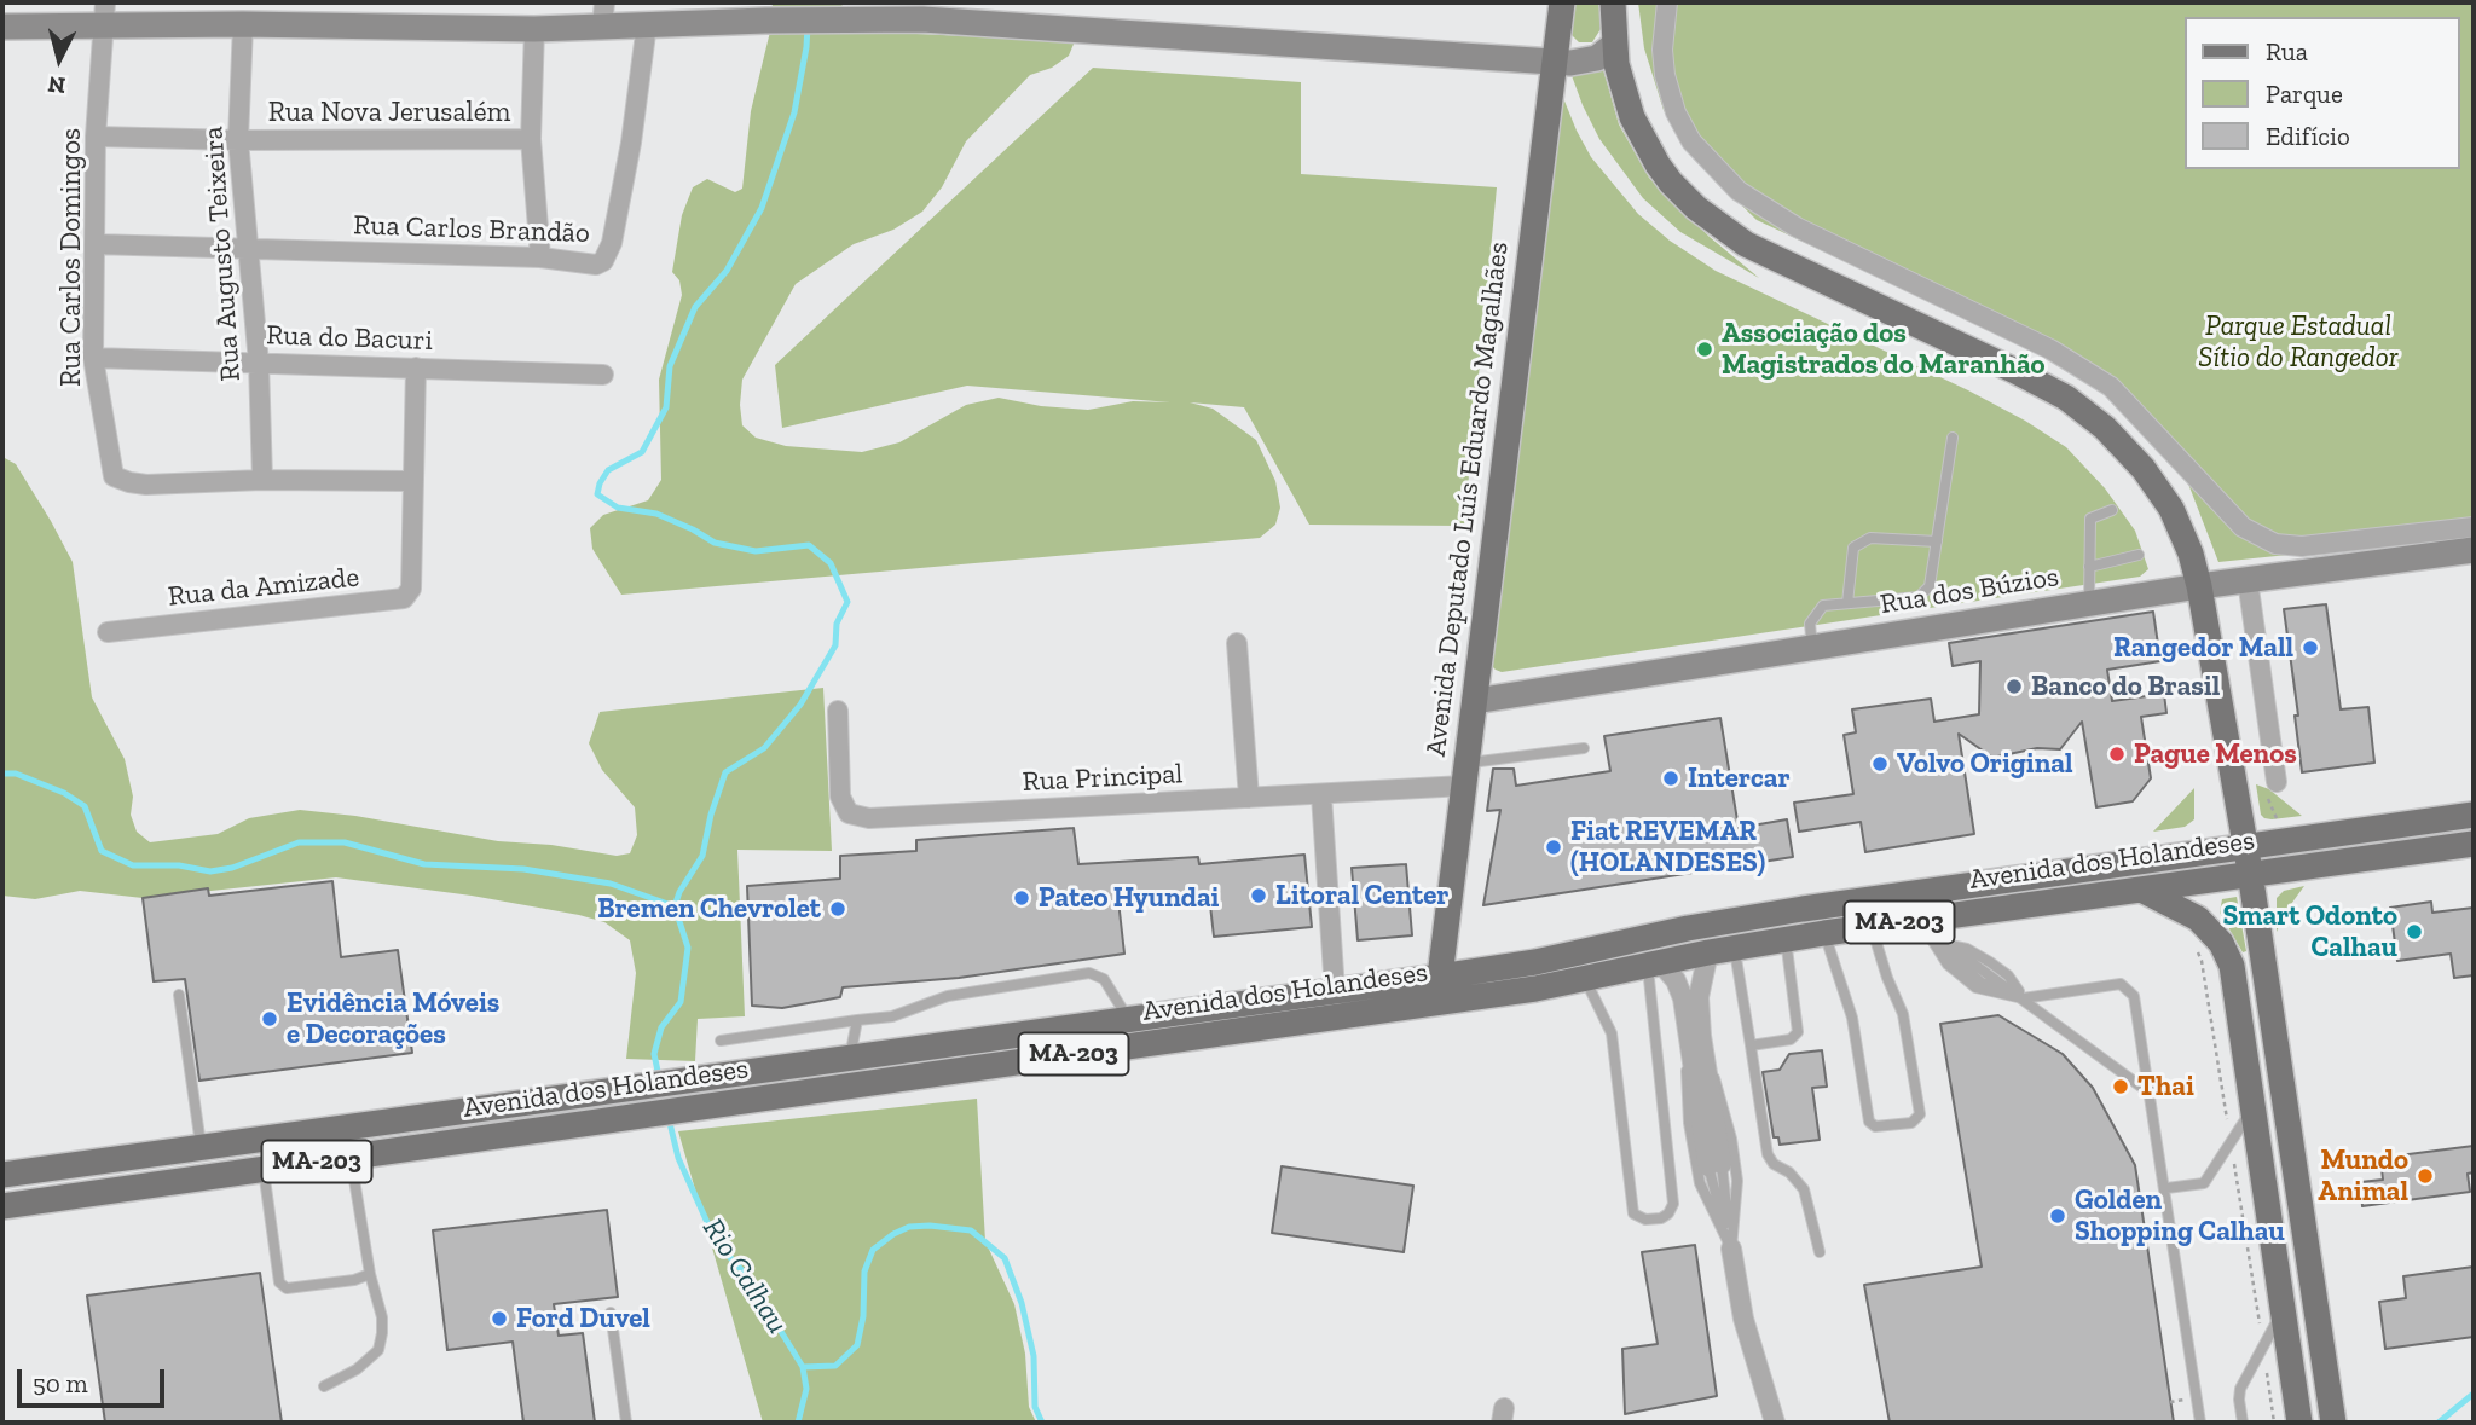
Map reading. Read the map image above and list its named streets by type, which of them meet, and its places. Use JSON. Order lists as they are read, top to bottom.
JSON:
{
  "streets": {
    "main road": ["Avenida Deputado Luís Eduardo Magalhães", "Avenida dos Holandeses", "MA-203"],
    "street": [
      "Rua Nova Jerusalém",
      "Rua Carlos Brandão",
      "Rua Augusto Teixeira",
      "Rua Carlos Domingos",
      "Rua do Bacuri",
      "Rua da Amizade",
      "Rua dos Búzios",
      "Rua Principal"
    ]
  },
  "crossings": [
    ["Rua Nova Jerusalém", "Rua Augusto Teixeira"],
    ["Rua Nova Jerusalém", "Rua Carlos Domingos"],
    ["Rua Carlos Brandão", "Rua Augusto Teixeira"],
    ["Rua Augusto Teixeira", "Rua Carlos Domingos"],
    ["Rua Augusto Teixeira", "Rua do Bacuri"],
    ["Rua Carlos Domingos", "Rua do Bacuri"],
    ["Avenida Deputado Luís Eduardo Magalhães", "Rua dos Búzios"],
    ["Avenida Deputado Luís Eduardo Magalhães", "Rua Principal"],
    ["Avenida Deputado Luís Eduardo Magalhães", "Avenida dos Holandeses"]
  ],
  "water": ["Rio Calhau"],
  "parks": ["Parque Estadual Sítio do Rangedor"],
  "places": [
    "Associação dos Magistrados do Maranhão",
    "Rangedor Mall",
    "Banco do Brasil",
    "Pague Menos",
    "Volvo Original",
    "Intercar",
    "Fiat REVEMAR (HOLANDESES)",
    "Litoral Center",
    "Pateo Hyundai",
    "Bremen Chevrolet",
    "Smart Odonto Calhau",
    "Evidência Móveis e Decorações",
    "Thai",
    "Mundo Animal",
    "Golden Shopping Calhau",
    "Ford Duvel"
  ],
  "legend": ["Rua", "Parque", "Edifício"],
  "scale_bar": "50 m",
  "north": "bottom"
}
